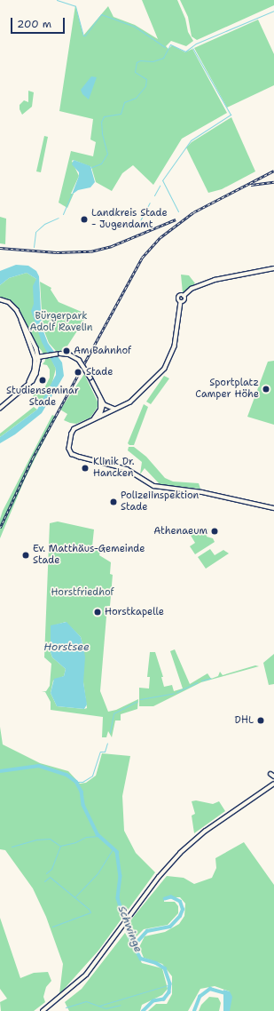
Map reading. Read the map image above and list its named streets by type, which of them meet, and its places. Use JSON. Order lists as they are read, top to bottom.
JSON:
{
  "water": ["Horstsee", "Schwinge"],
  "parks": ["Bürgerpark Adolf Ravelin", "Horstfriedhof"],
  "places": [
    "Landkreis Stade - Jugendamt",
    "Am Bahnhof",
    "Stade",
    "Studienseminar Stade",
    "Sportplatz Camper Höhe",
    "Klinik Dr. Hancken",
    "Polizeiinspektion Stade",
    "Athenaeum",
    "Ev. Matthäus-Gemeinde Stade",
    "Horstkapelle",
    "DHL"
  ],
  "scale_bar": "200 m"
}
